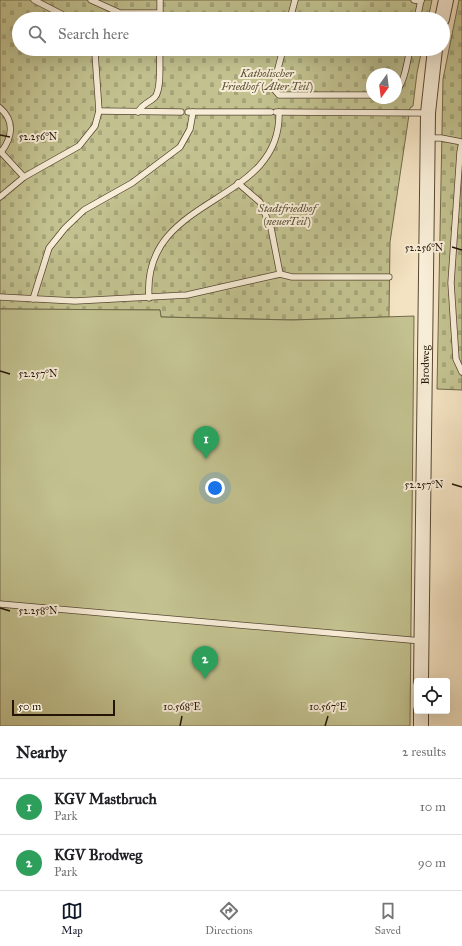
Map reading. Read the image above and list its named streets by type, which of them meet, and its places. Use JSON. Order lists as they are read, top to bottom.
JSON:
{
  "streets": {
    "street": ["Brodweg"]
  },
  "parks": ["Katholischer Friedhof (Alter Teil)", "Stadtfriedhof (neuerTeil)"],
  "scale_bar": "50 m",
  "north": "bottom",
  "page": {
    "search": "Search here",
    "pins": ["1", "2"],
    "scale": "50 m",
    "heading": ["Nearby", "2 results"],
    "list": [
      {
        "mark": "1",
        "name": "KGV Mastbruch",
        "note": "Park",
        "value": "10 m"
      },
      {
        "mark": "2",
        "name": "KGV Brodweg",
        "note": "Park",
        "value": "90 m"
      }
    ],
    "nav": ["Map", "Directions", "Saved"]
  },
  "coordinates": [
    "52.256°N",
    "52.257°N",
    "52.258°N",
    "10.568°E",
    "10.567°E"
  ]
}
